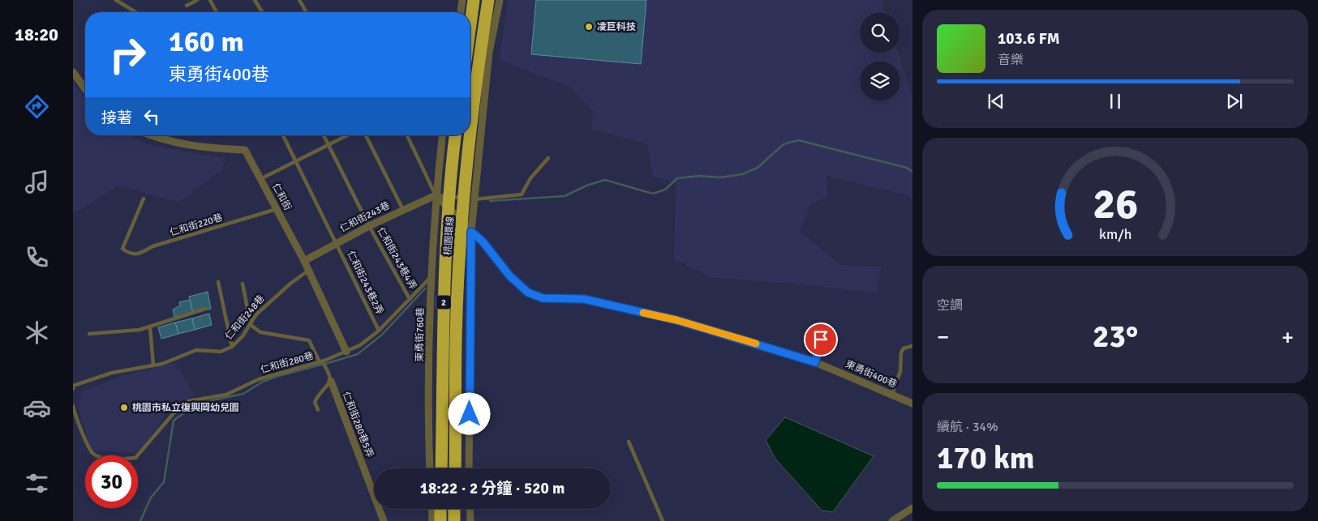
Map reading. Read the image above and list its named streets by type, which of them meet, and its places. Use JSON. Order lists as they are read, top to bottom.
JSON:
{
  "streets": {
    "highway": ["桃園環線", "2"],
    "street": [
      "仁和街",
      "仁和街243巷",
      "東勇街760巷",
      "東勇街400巷",
      "仁和街280巷5弄"
    ],
    "lane": [
      "仁和街220巷",
      "仁和街243巷4弄",
      "仁和街243巷2弄",
      "仁和街248巷",
      "仁和街280巷"
    ]
  },
  "crossings": [
    ["仁和街", "仁和街243巷"],
    ["仁和街", "仁和街220巷"],
    ["仁和街", "仁和街248巷"],
    ["仁和街", "仁和街280巷"],
    ["仁和街243巷", "仁和街243巷4弄"],
    ["仁和街243巷", "仁和街243巷2弄"],
    ["仁和街243巷", "東勇街760巷"],
    ["仁和街243巷", "東勇街400巷"],
    ["仁和街243巷4弄", "仁和街280巷"],
    ["仁和街243巷2弄", "仁和街280巷"],
    ["東勇街760巷", "仁和街280巷"],
    ["東勇街760巷", "東勇街400巷"]
  ],
  "places": ["凌巨科技", "桃園市私立復興岡幼兒園"],
  "page": {
    "tabs": "18:20",
    "turn": ["160 m", "東勇街400巷"],
    "song": ["103.6 FM", "音樂"],
    "then": "接著",
    "tile": [
      "空調",
      ["續航 · 34%", "170 km"]
    ],
    "heat": ["−", "23°", "+"],
    "limit": "30",
    "trip": "18:22 · 2 分鐘 · 520 m",
    "gauge": ["26", "km/h"]
  }
}
